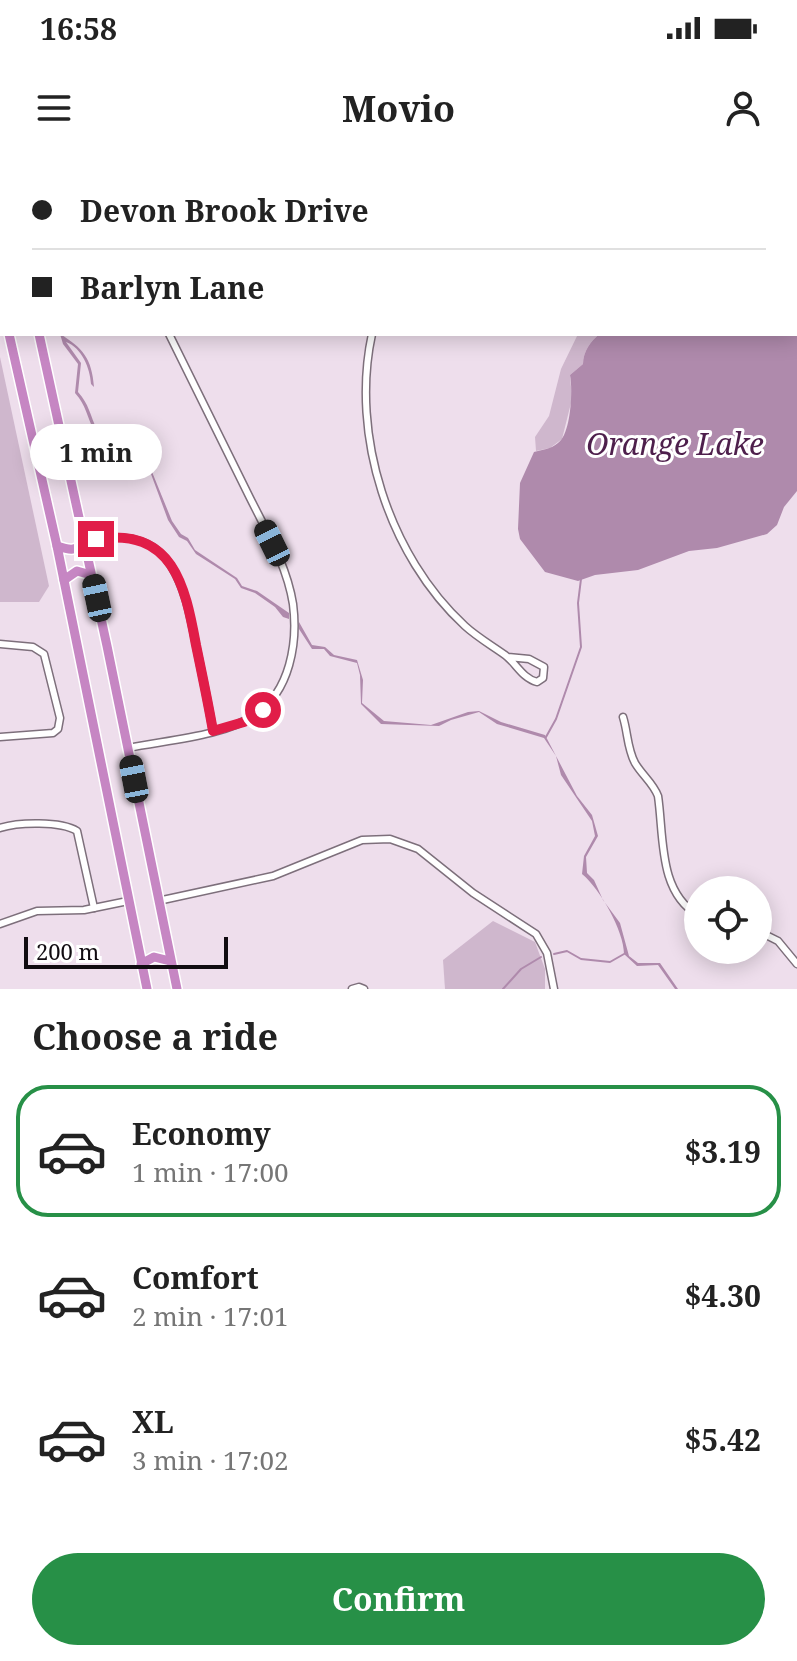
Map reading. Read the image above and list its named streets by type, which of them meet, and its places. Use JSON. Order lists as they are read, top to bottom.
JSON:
{
  "water": ["Orange Lake"],
  "scale_bar": "200 m",
  "page": {
    "status": "16:58",
    "header": "Movio",
    "banner": ["Devon Brook Drive", "Barlyn Lane"],
    "bubble": "1 min",
    "scale": "200 m",
    "heading": "Choose a ride",
    "list": [
      {
        "name": "Economy",
        "note": "1 min · 17:00",
        "value": "$3.19"
      },
      {
        "name": "Comfort",
        "note": "2 min · 17:01",
        "value": "$4.30"
      },
      {
        "name": "XL",
        "note": "3 min · 17:02",
        "value": "$5.42"
      }
    ],
    "buttons": "Confirm"
  }
}
